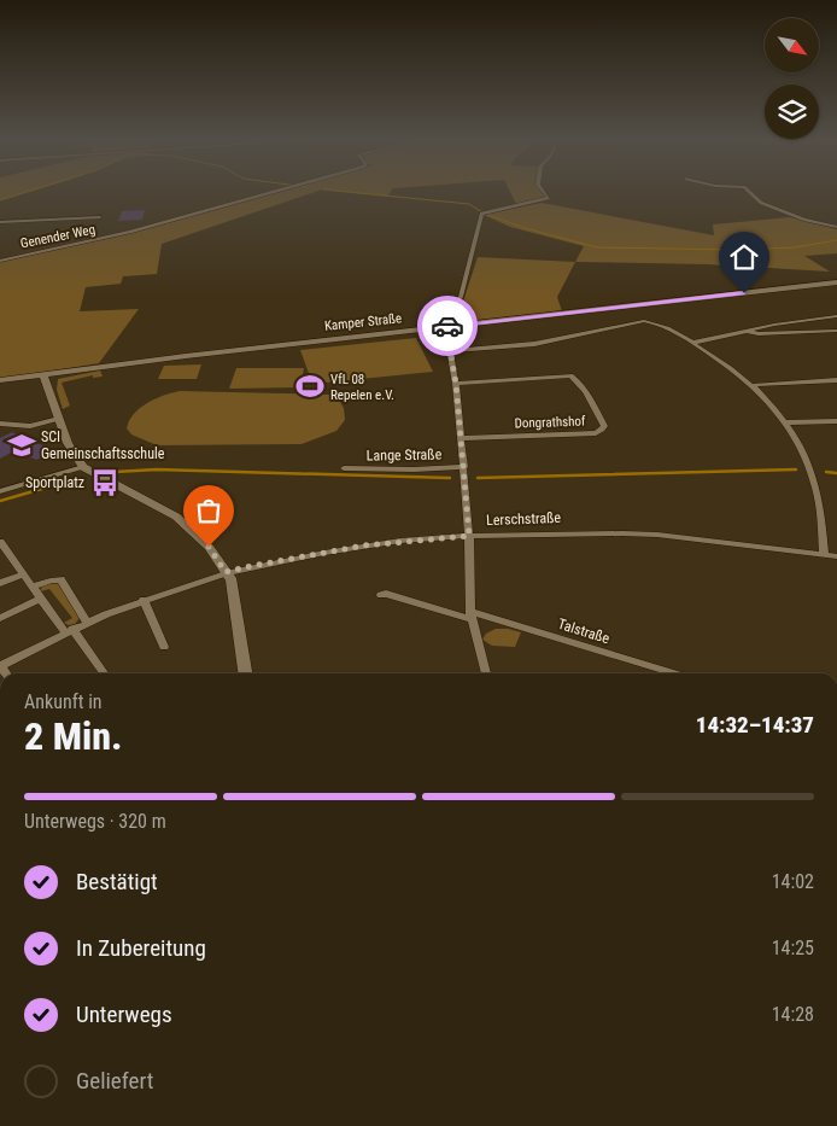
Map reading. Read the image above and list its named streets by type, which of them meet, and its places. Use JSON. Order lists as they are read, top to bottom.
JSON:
{
  "streets": {
    "main road": ["Kamper Straße"],
    "street": [
      "Genender Weg",
      "Dongrathshof",
      "Lange Straße",
      "Lerschstraße",
      "Talstraße"
    ]
  },
  "places": {
    "sports": ["VfL 08 Repelen e.V."],
    "school or university": ["SCI Gemeinschaftsschule"],
    "bus stop": ["Sportplatz"]
  },
  "north": "bottom right",
  "page": {
    "heading": ["2 Min.", "Ankunft in", "14:32–14:37"],
    "bar": "Unterwegs · 320 m",
    "list": [
      ["Bestätigt", "14:02"],
      ["In Zubereitung", "14:25"],
      ["Unterwegs", "14:28"],
      "Geliefert"
    ]
  }
}
